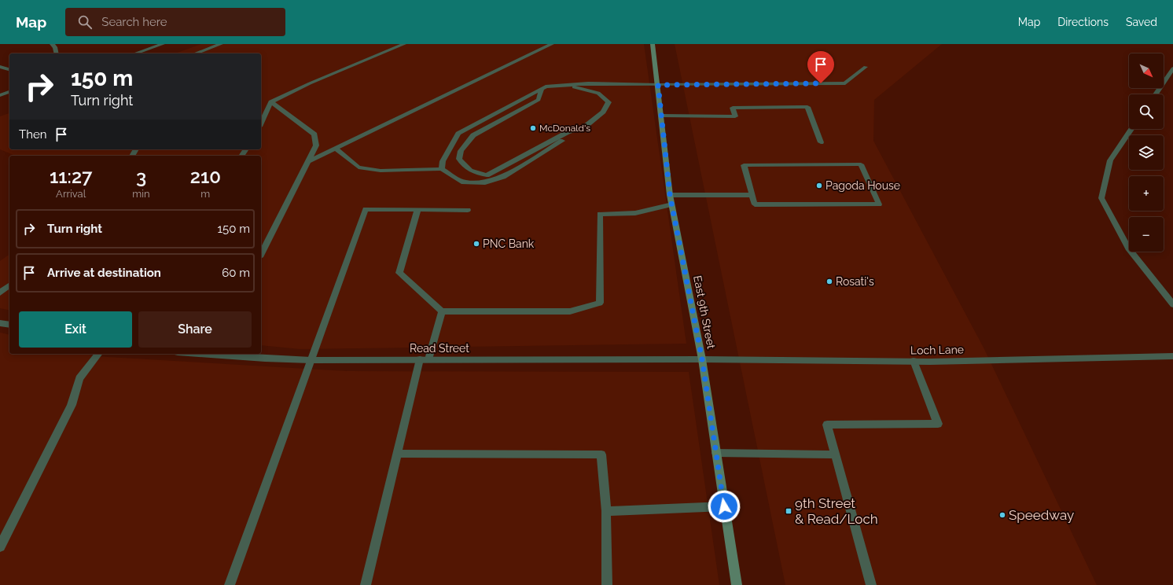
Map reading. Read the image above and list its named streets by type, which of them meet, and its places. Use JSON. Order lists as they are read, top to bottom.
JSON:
{
  "streets": {
    "main road": ["East 9th Street"],
    "street": ["Read Street", "Loch Lane"]
  },
  "crossings": [
    ["East 9th Street", "Read Street"],
    ["East 9th Street", "Loch Lane"],
    ["Read Street", "Loch Lane"]
  ],
  "places": {
    "other": [
      "McDonald's",
      "Pagoda House",
      "PNC Bank",
      "Rosati's",
      "Speedway"
    ],
    "transit": ["9th Street & Read/Loch"]
  },
  "north": "bottom right",
  "page": {
    "header": "Map",
    "search": "Search here",
    "nav": ["Map", "Directions", "Saved"],
    "map_buttons": ["+", "−"],
    "turn": ["150 m", "Turn right"],
    "then": "Then",
    "eta": [
      "11:27",
      "Arrival",
      "3",
      "min",
      "210",
      "m"
    ],
    "list": [
      {
        "name": "Turn right",
        "value": "150 m"
      },
      {
        "name": "Arrive at destination",
        "value": "60 m"
      }
    ],
    "buttons": ["Exit", "Share"]
  }
}
